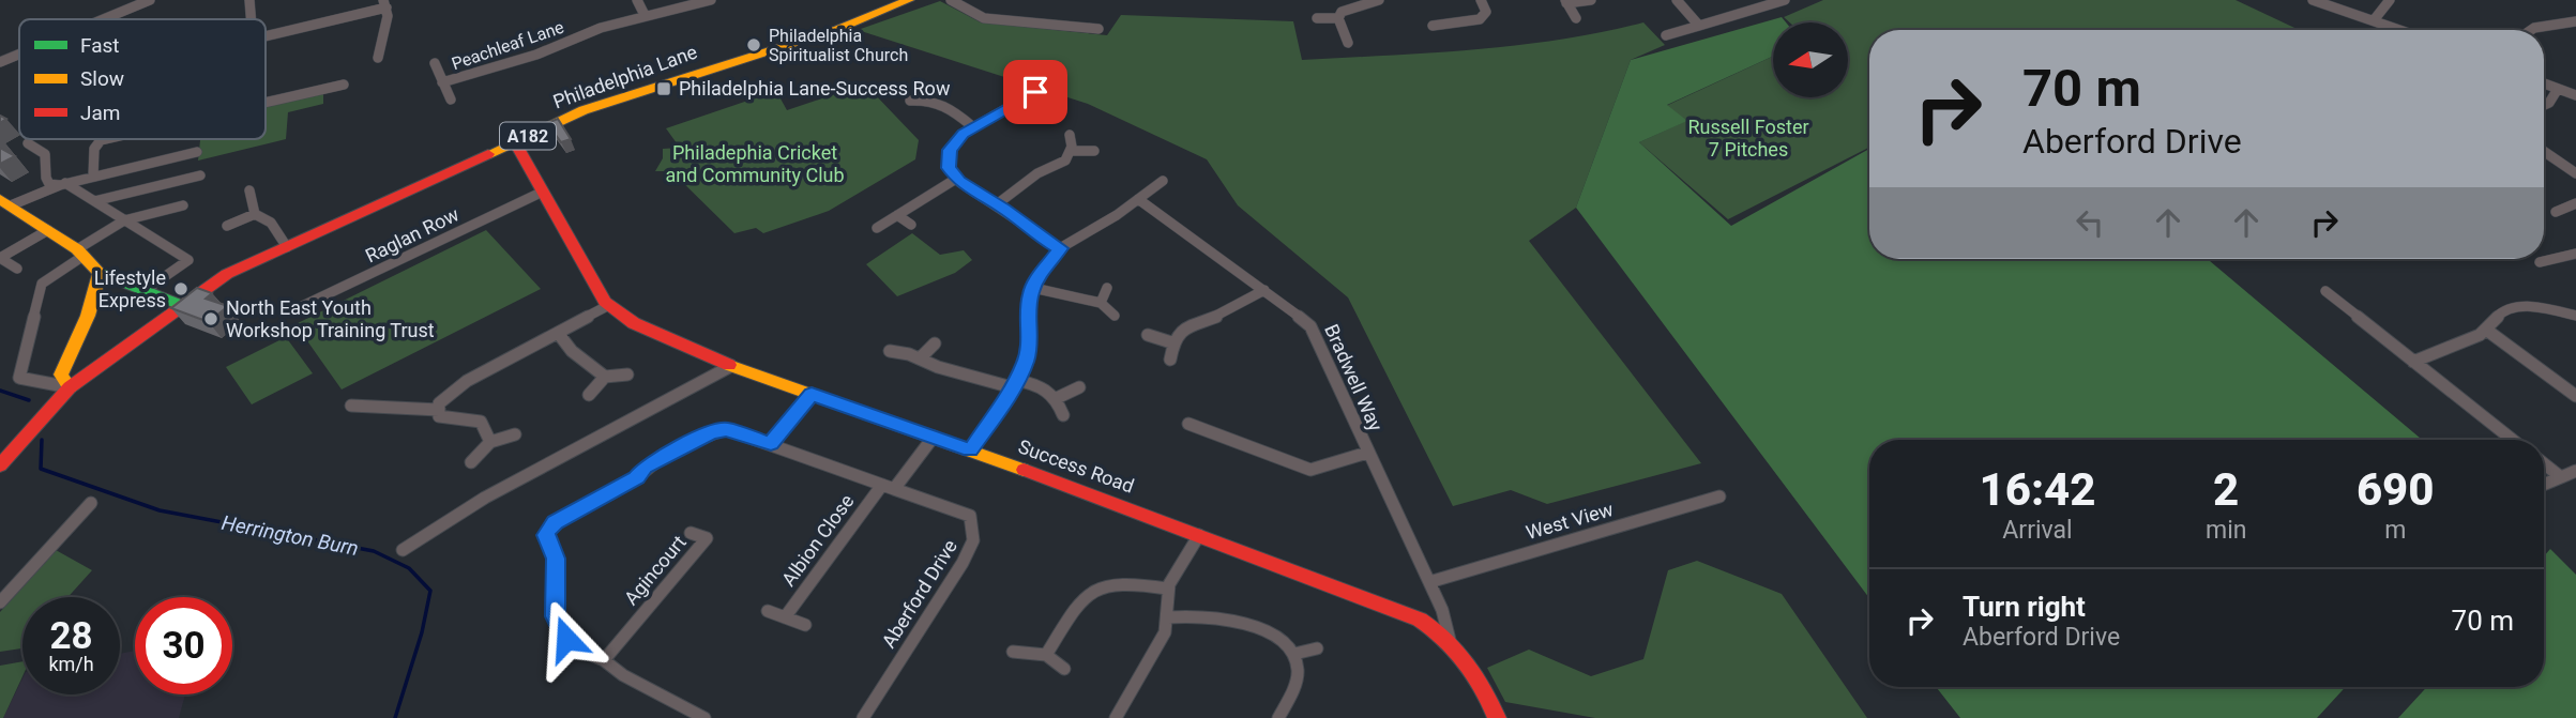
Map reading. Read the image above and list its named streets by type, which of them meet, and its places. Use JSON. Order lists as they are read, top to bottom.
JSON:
{
  "streets": {
    "main road": ["Philadelphia Lane", "A182", "Success Road"],
    "street": [
      "Peachleaf Lane",
      "Raglan Row",
      "Bradwell Way",
      "West View",
      "Albion Close",
      "Agincourt",
      "Aberford Drive"
    ]
  },
  "crossings": [
    ["Philadelphia Lane", "A182"],
    ["Philadelphia Lane", "Success Road"],
    ["Raglan Row", "Success Road"],
    ["Bradwell Way", "Success Road"],
    ["Bradwell Way", "West View"],
    ["Albion Close", "Aberford Drive"],
    ["Agincourt", "Aberford Drive"]
  ],
  "water": ["Herrington Burn"],
  "parks": ["Russell Foster 7 Pitches", "Philadephia Cricket and Community Club"],
  "places": {
    "other": ["Philadelphia Spiritualist Church", "Lifestyle Express", "North East Youth Workshop Training Trust"],
    "transit": ["Philadelphia Lane-Success Row"]
  },
  "legend": ["Fast", "Slow", "Jam"],
  "north": "left",
  "page": {
    "turn": ["70 m", "Aberford Drive"],
    "eta": [
      "16:42",
      "Arrival",
      "2",
      "min",
      "690",
      "m"
    ],
    "list": [
      {
        "name": "Turn right",
        "note": "Aberford Drive",
        "value": "70 m"
      }
    ],
    "speed": "28 km/h",
    "limit": "30"
  }
}
